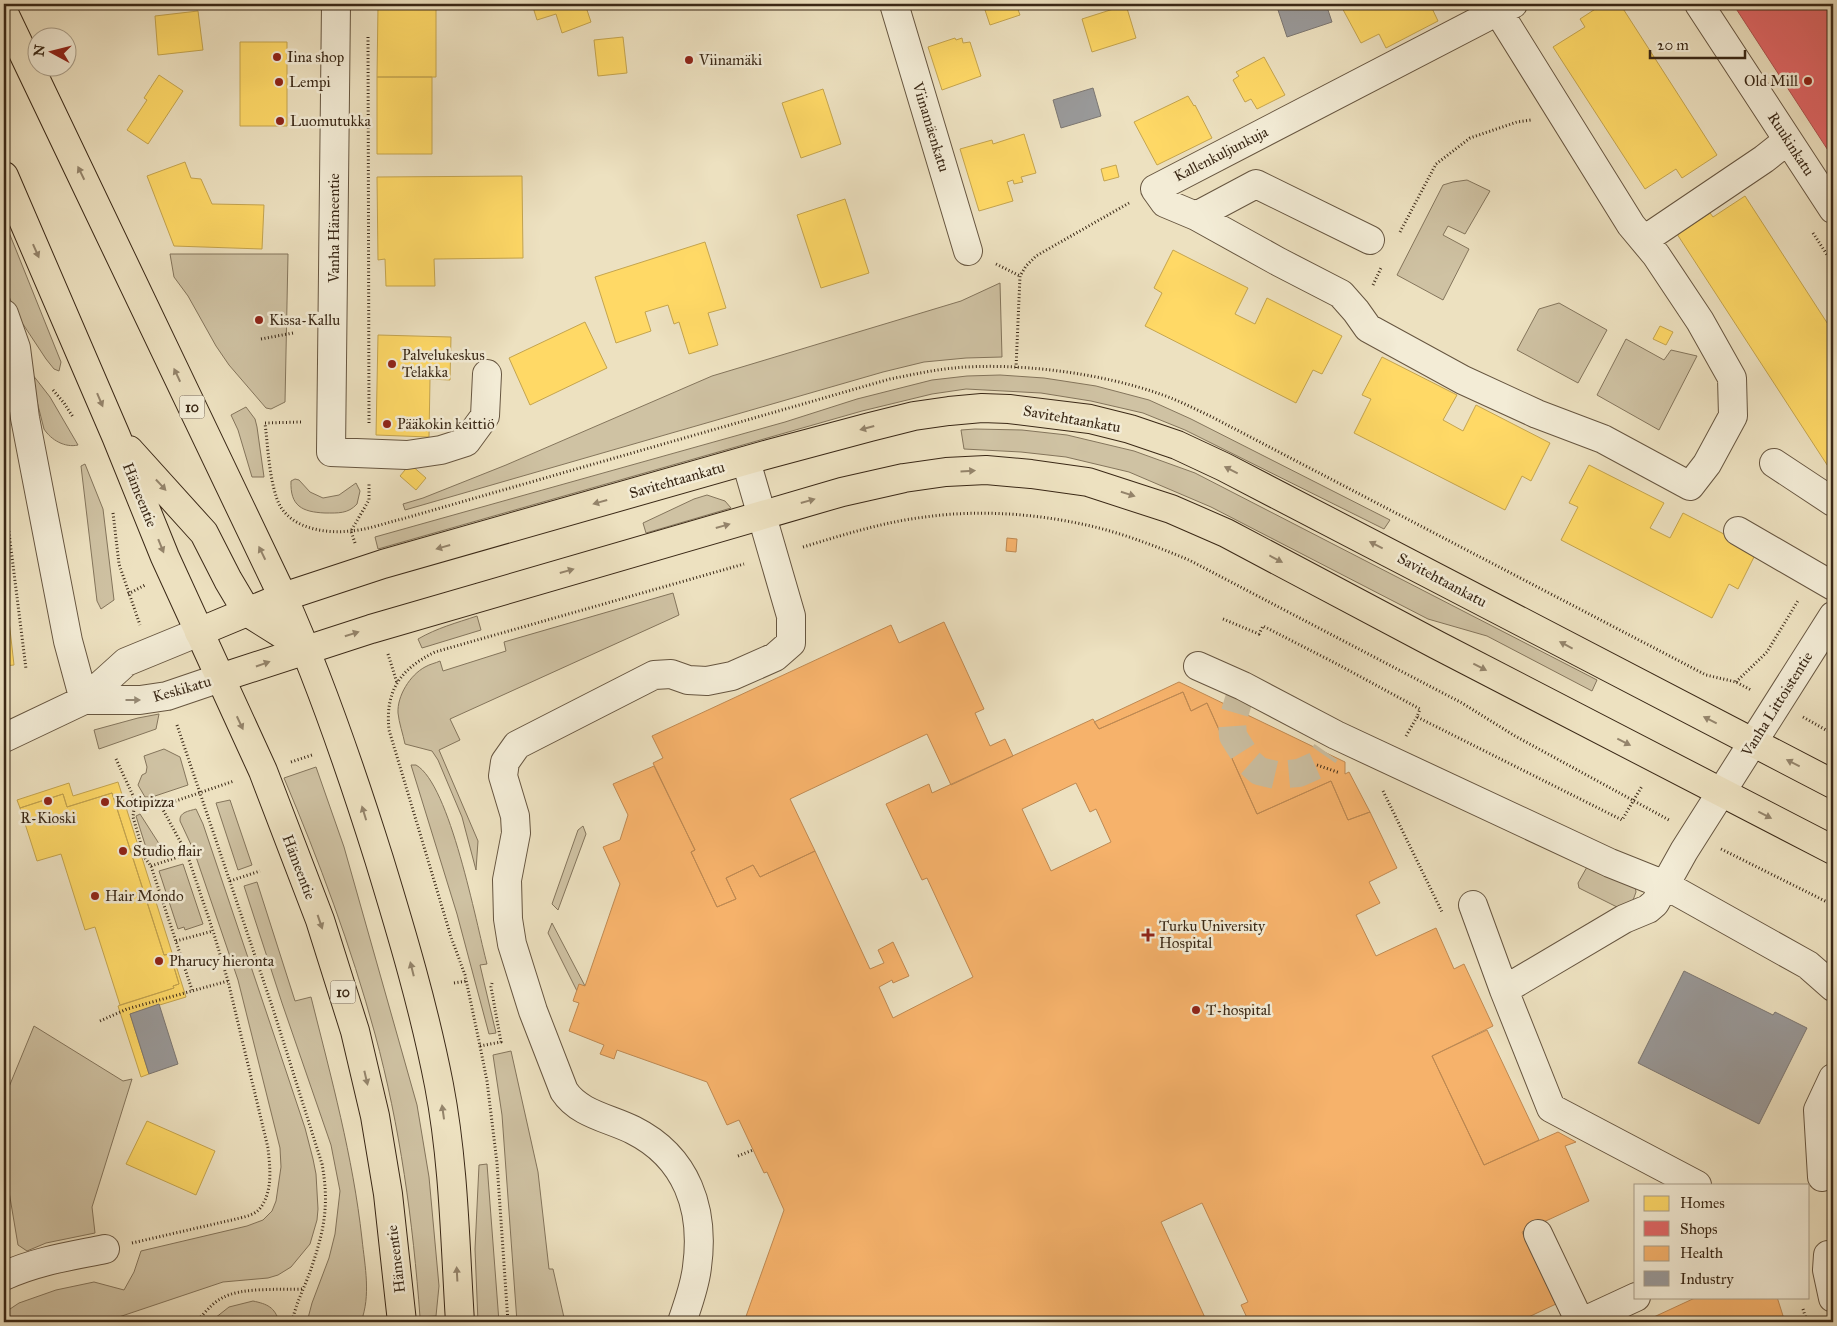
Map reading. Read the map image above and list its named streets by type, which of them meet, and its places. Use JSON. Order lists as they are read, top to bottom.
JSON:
{
  "streets": {
    "main road": ["10", "Savitehtaankatu", "Hämeentie"],
    "street": [
      "Viinamäenkatu",
      "Ruukinkatu",
      "Kallenkuljunkuja",
      "Vanha Hämeentie",
      "Keskikatu",
      "Vanha Littoistentie"
    ]
  },
  "crossings": [
    ["10", "Savitehtaankatu"],
    ["10", "Hämeentie"],
    ["Savitehtaankatu", "Hämeentie"],
    ["Savitehtaankatu", "Keskikatu"],
    ["Savitehtaankatu", "Vanha Littoistentie"],
    ["Hämeentie", "Keskikatu"]
  ],
  "places": {
    "other": [
      "Iina shop",
      "Viinamäki",
      "Old Mill",
      "Lempi",
      "Luomutukka",
      "Kissa-Kallu",
      "Palvelukeskus Telakka",
      "Pääkokin keittiö",
      "R-Kioski",
      "Kotipizza",
      "Studio flair",
      "Hair Mondo",
      "Pharucy hieronta",
      "T-hospital"
    ],
    "health": ["Turku University Hospital"]
  },
  "legend": [
    "Homes",
    "Shops",
    "Health",
    "Industry"
  ],
  "scale_bar": "20 m",
  "north": "left"
}
